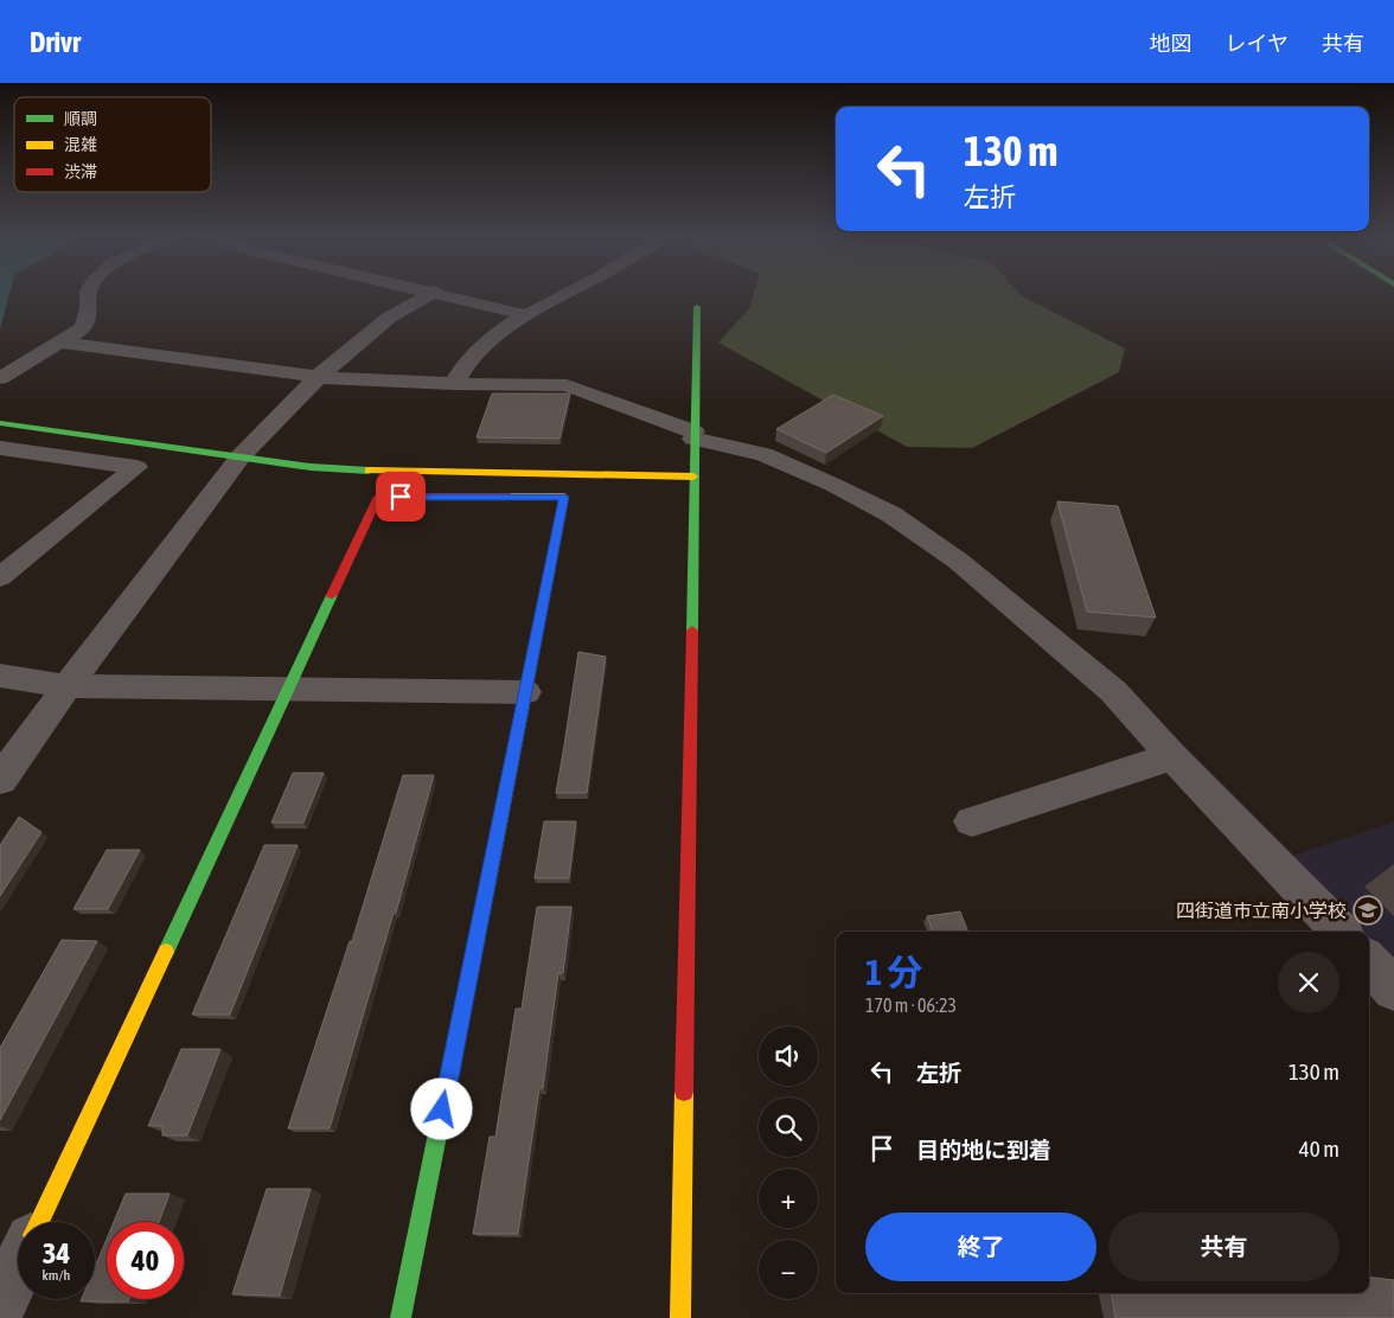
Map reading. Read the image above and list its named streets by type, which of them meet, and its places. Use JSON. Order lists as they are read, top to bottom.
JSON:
{
  "places": {
    "school or university": ["四街道市立南小学校"]
  },
  "legend": ["順調", "混雑", "渋滞"],
  "page": {
    "header": "Drivr",
    "nav": ["地図", "レイヤ", "共有"],
    "turn": ["130 m", "左折"],
    "heading": ["1 分", "170 m · 06:23"],
    "map_buttons": ["+", "−"],
    "list": [
      {
        "name": "左折",
        "value": "130 m"
      },
      {
        "name": "目的地に到着",
        "value": "40 m"
      }
    ],
    "buttons": ["終了", "共有"],
    "speed": "34 km/h",
    "limit": "40"
  }
}
